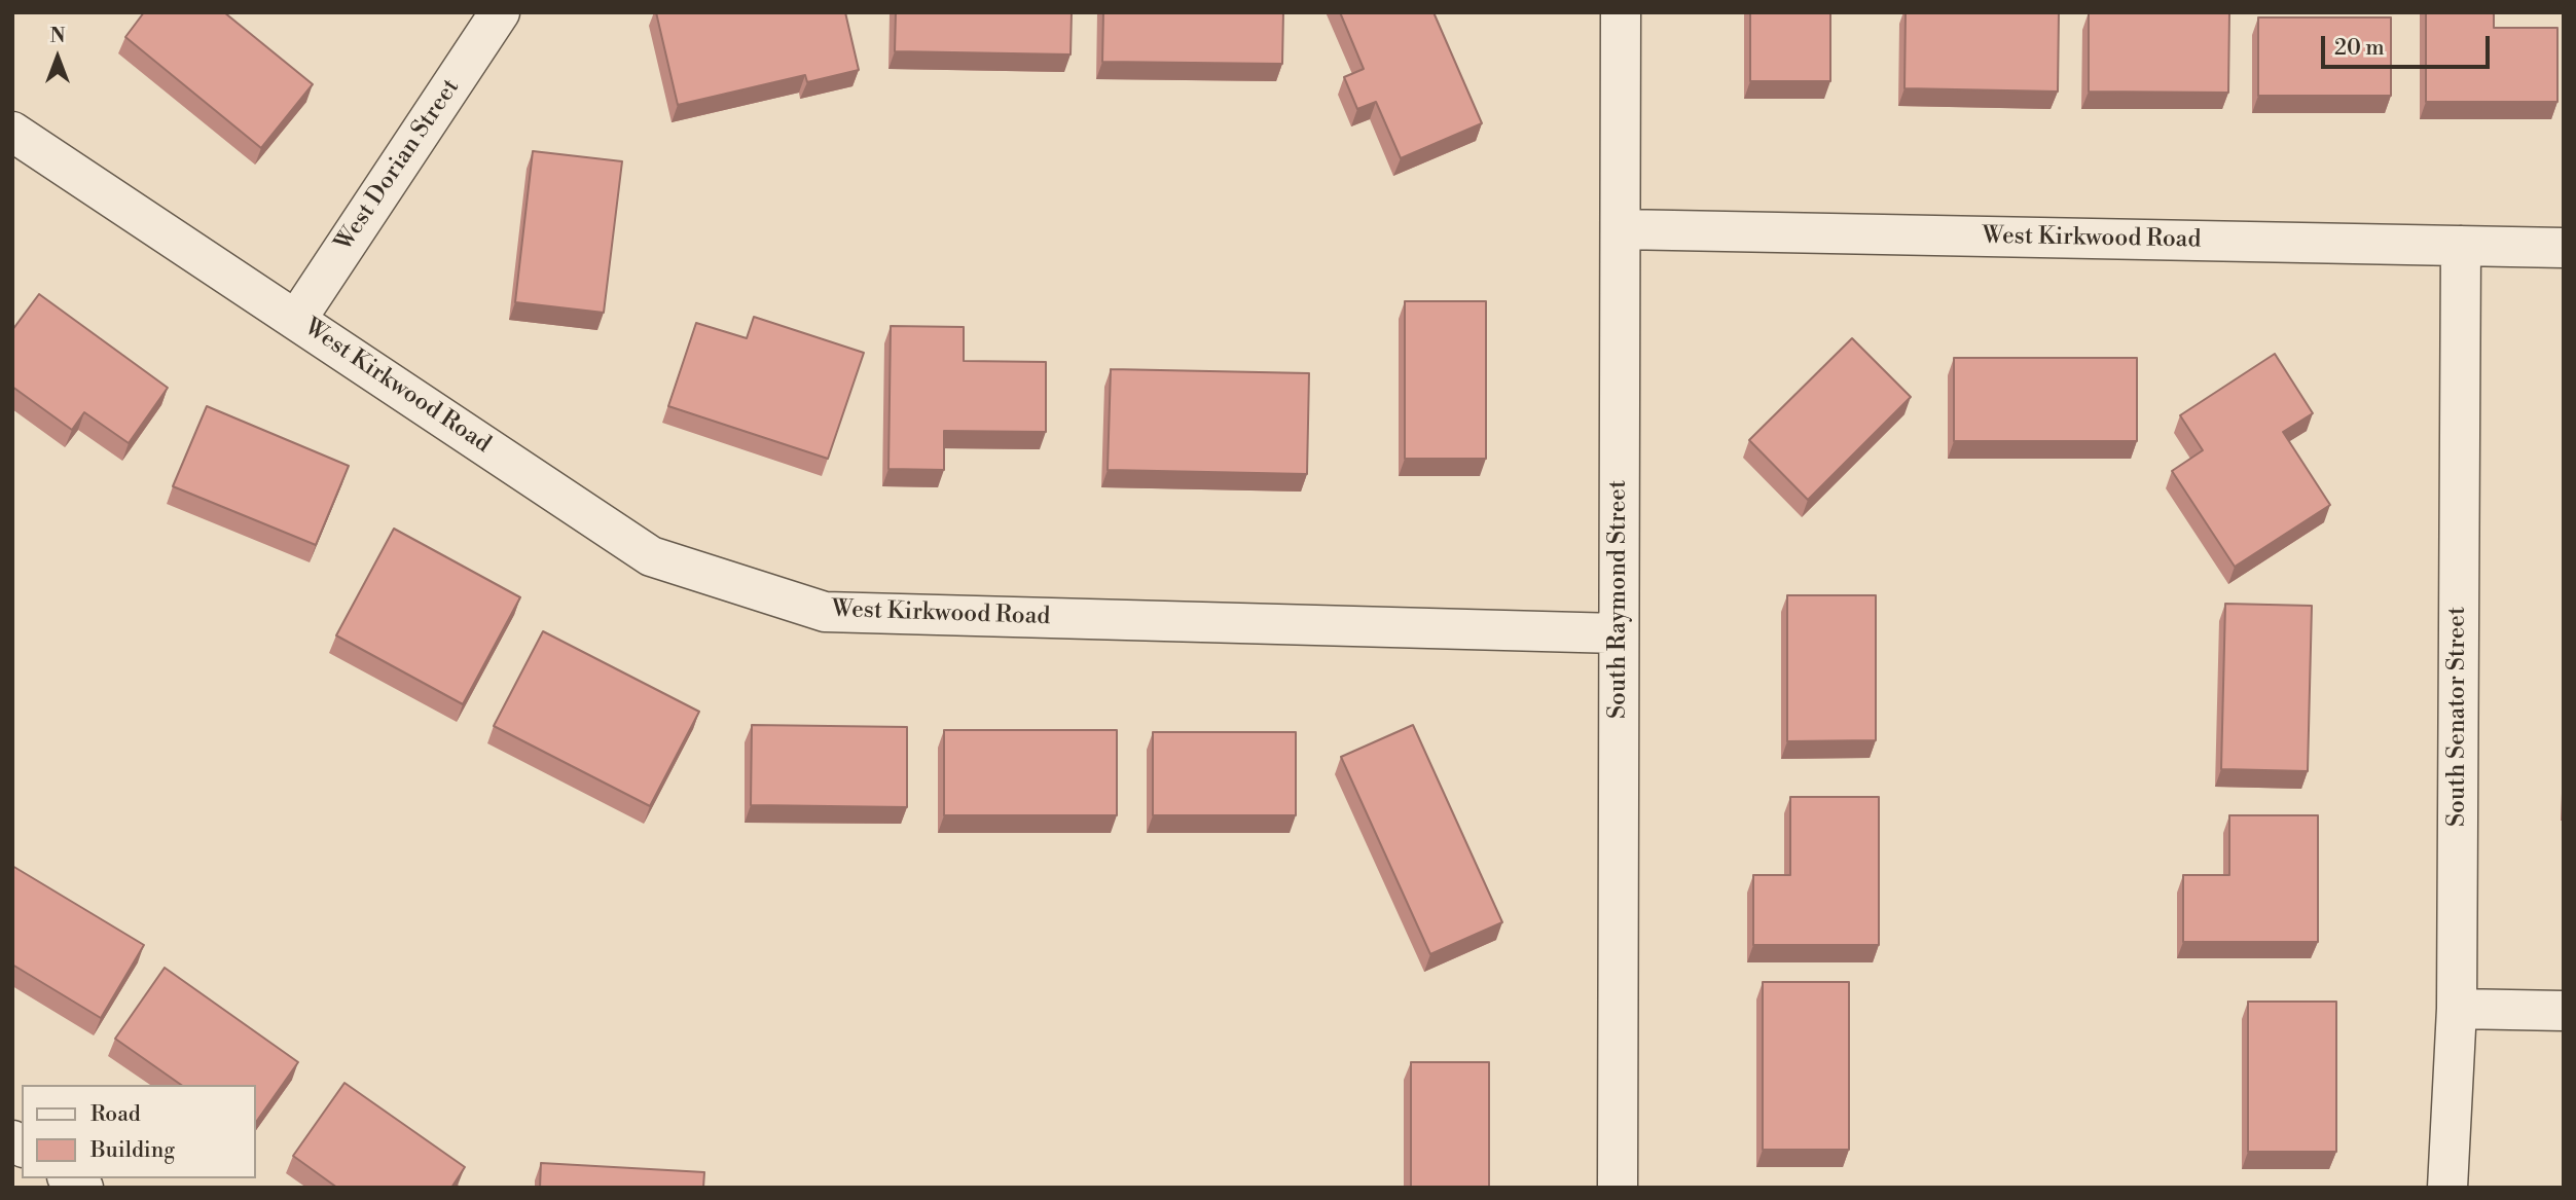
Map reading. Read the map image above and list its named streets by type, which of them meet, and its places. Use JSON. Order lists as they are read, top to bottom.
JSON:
{
  "streets": {
    "street": [
      "West Dorian Street",
      "West Kirkwood Road",
      "South Raymond Street",
      "South Senator Street"
    ]
  },
  "crossings": [
    ["West Dorian Street", "West Kirkwood Road"],
    ["West Kirkwood Road", "South Raymond Street"],
    ["West Kirkwood Road", "South Senator Street"]
  ],
  "legend": ["Road", "Building"],
  "scale_bar": "20 m",
  "north": "top"
}
